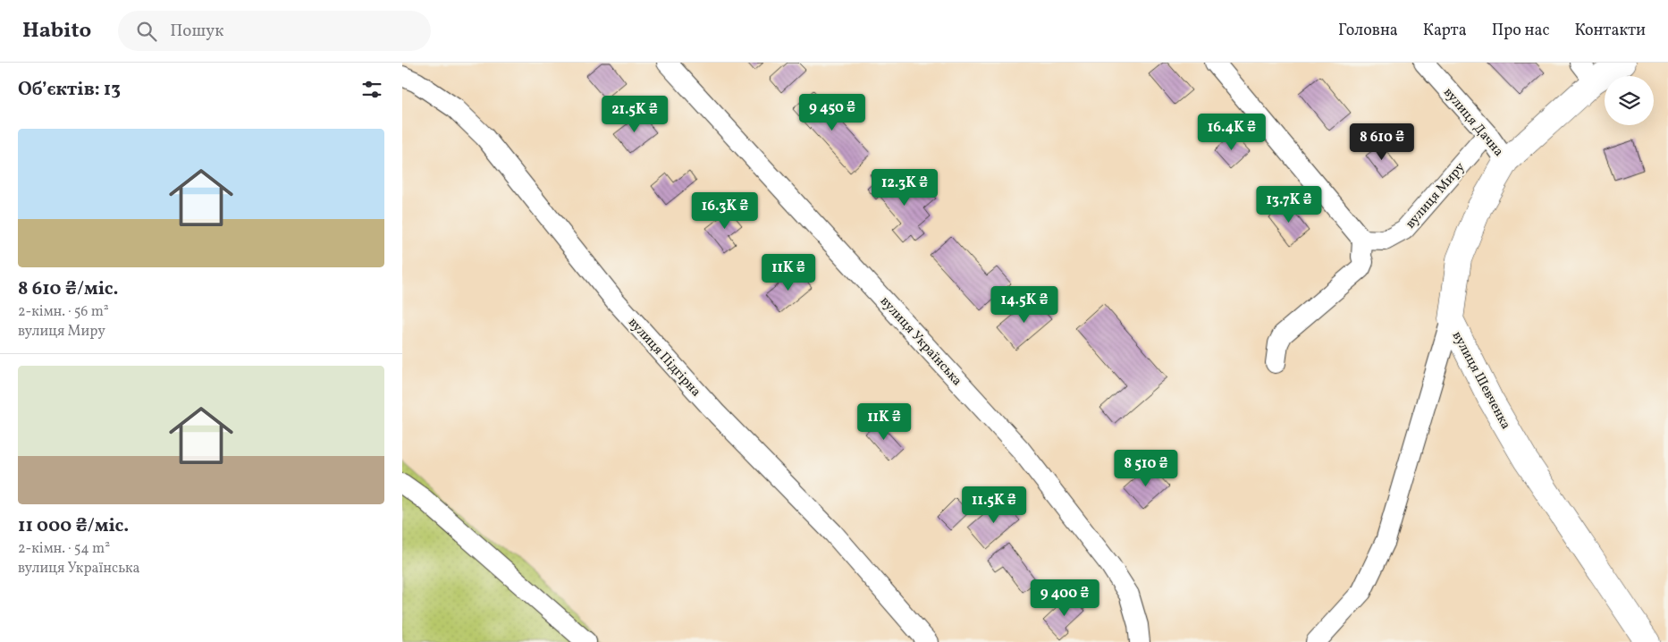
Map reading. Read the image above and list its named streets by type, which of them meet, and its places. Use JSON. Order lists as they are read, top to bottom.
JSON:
{
  "streets": {
    "street": [
      "вулиця Дачна",
      "вулиця Миру",
      "вулиця Українська",
      "вулиця Підгірна",
      "вулиця Шевченка"
    ]
  },
  "crossings": [
    ["вулиця Дачна", "вулиця Миру"],
    ["вулиця Дачна", "вулиця Шевченка"]
  ],
  "page": {
    "header": "Habito",
    "search": "Пошук",
    "nav": [
      "Головна",
      "Карта",
      "Про нас",
      "Контакти"
    ],
    "heading": "Об’єктів: 13",
    "price": [
      "9 450 ₴",
      "21.5K ₴",
      "16.4K ₴",
      "8 610 ₴",
      "12.3K ₴",
      "13.7K ₴",
      "16.3K ₴",
      "11K ₴",
      "14.5K ₴",
      "11K ₴",
      "8 510 ₴",
      "11.5K ₴",
      "9 400 ₴"
    ],
    "list": [
      {
        "name": "8 610 ₴/міс.",
        "note": "2-кімн. · 56 m² · вулиця Миру"
      },
      {
        "name": "11 000 ₴/міс.",
        "note": "2-кімн. · 54 m² · вулиця Українська"
      }
    ]
  }
}
